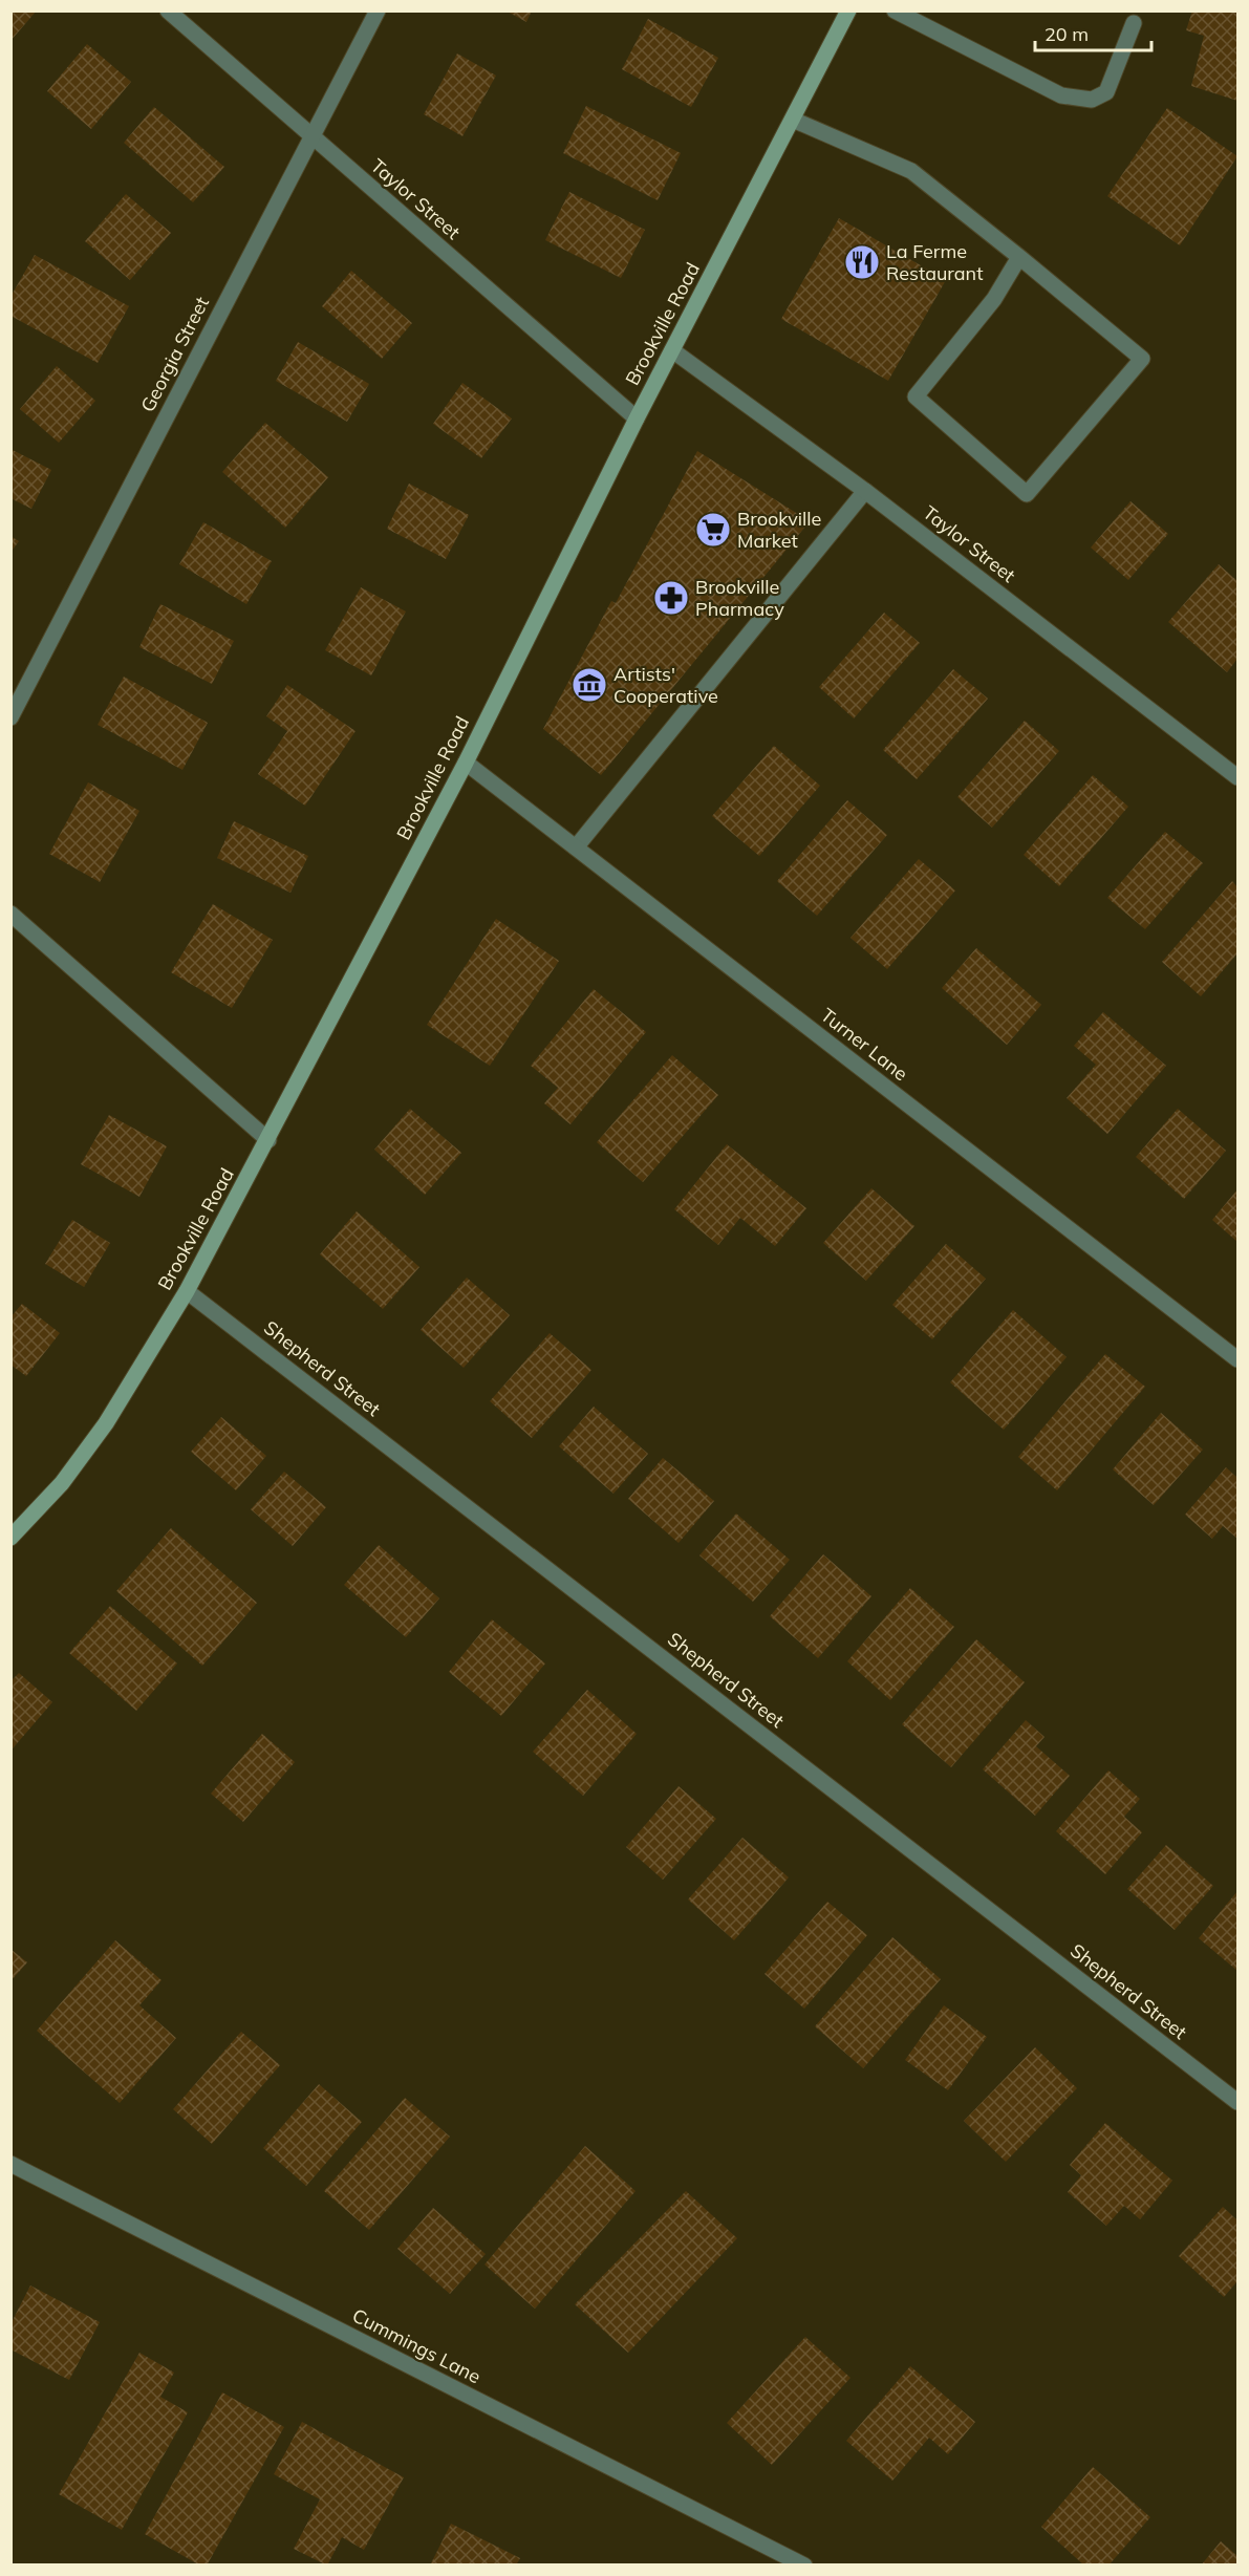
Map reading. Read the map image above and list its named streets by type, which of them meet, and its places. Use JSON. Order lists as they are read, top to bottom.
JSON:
{
  "streets": {
    "main road": ["Brookville Road"],
    "street": [
      "Taylor Street",
      "Georgia Street",
      "Turner Lane",
      "Shepherd Street",
      "Cummings Lane"
    ]
  },
  "crossings": [
    ["Taylor Street", "Brookville Road"],
    ["Taylor Street", "Georgia Street"],
    ["Brookville Road", "Turner Lane"],
    ["Brookville Road", "Shepherd Street"]
  ],
  "places": {
    "restaurant": ["La Ferme Restaurant"],
    "supermarket": ["Brookville Market"],
    "pharmacy": ["Brookville Pharmacy"],
    "museum": ["Artists' Cooperative"]
  },
  "scale_bar": "20 m"
}
